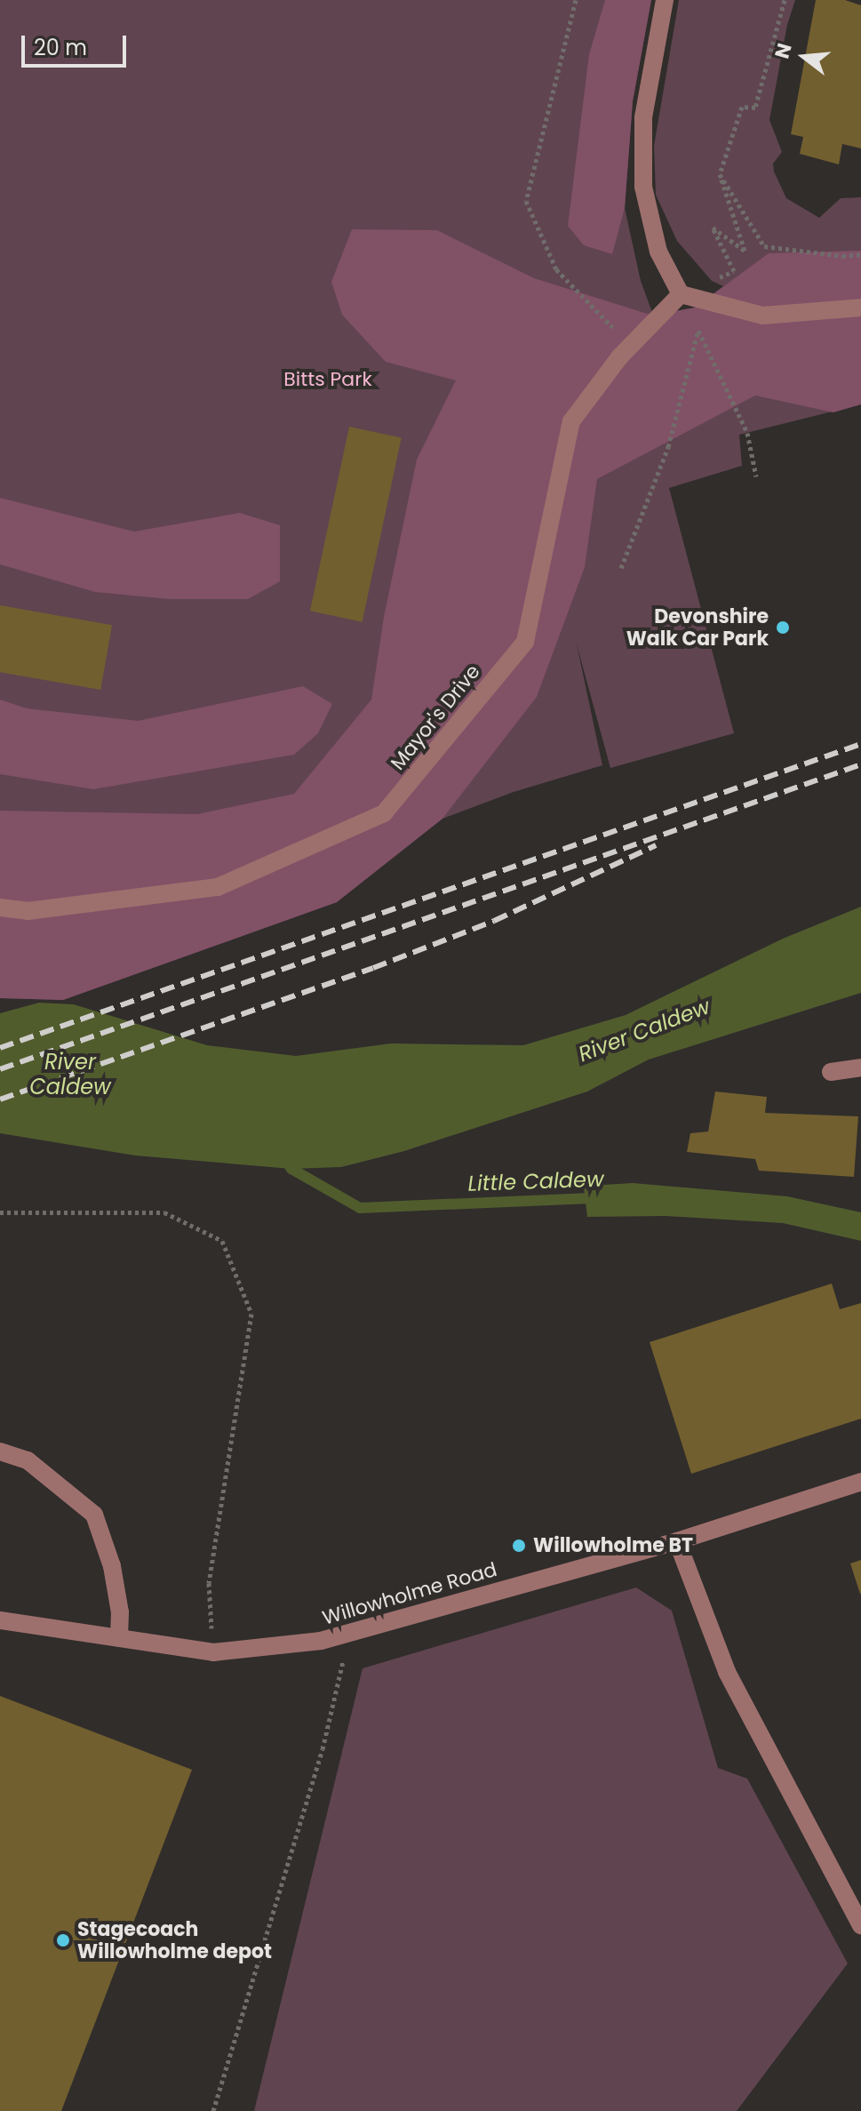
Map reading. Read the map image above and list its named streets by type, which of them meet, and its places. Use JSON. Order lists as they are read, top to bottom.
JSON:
{
  "streets": {
    "street": ["Mayor's Drive", "Willowholme Road"]
  },
  "water": ["River Caldew", "Little Caldew"],
  "parks": ["Bitts Park"],
  "places": ["Devonshire Walk Car Park", "Willowholme BT", "Stagecoach Willowholme depot"],
  "scale_bar": "20 m",
  "north": "left"
}
